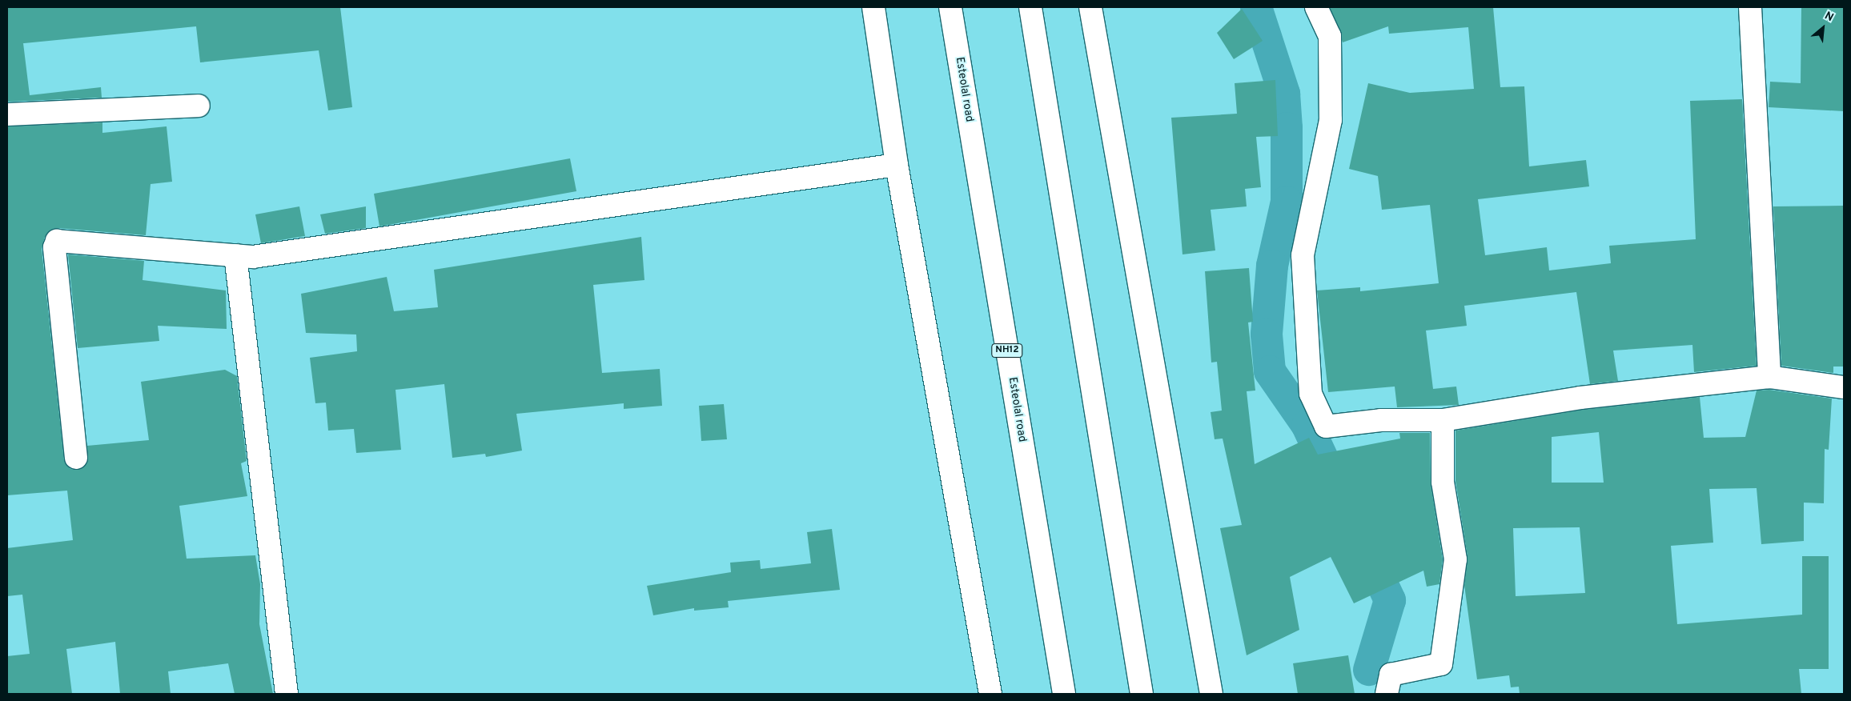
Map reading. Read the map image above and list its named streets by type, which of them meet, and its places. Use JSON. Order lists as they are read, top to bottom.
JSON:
{
  "streets": {
    "main road": ["Esteolal road", "NH12"]
  },
  "north": "top right"
}
